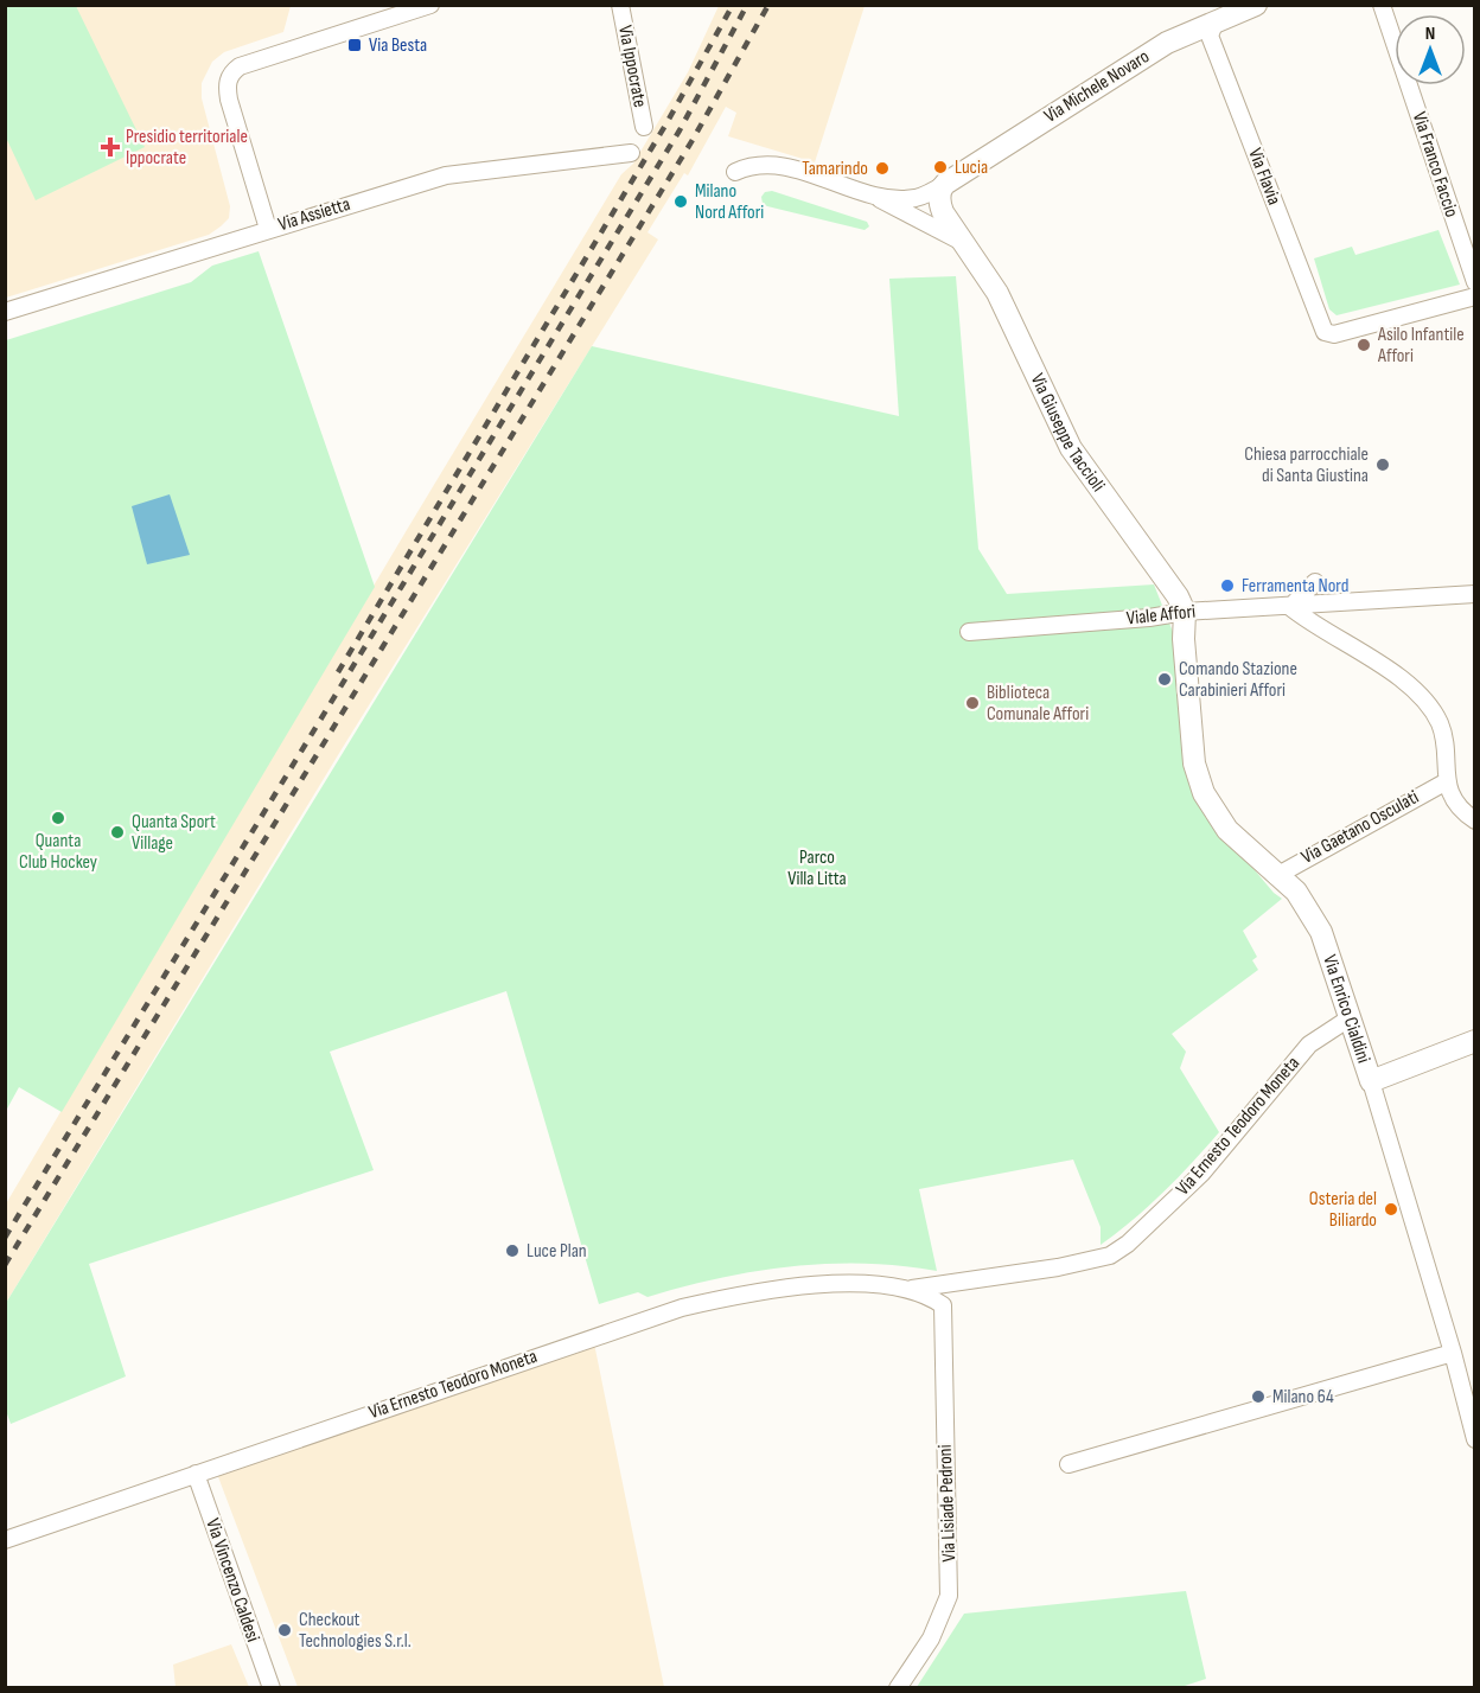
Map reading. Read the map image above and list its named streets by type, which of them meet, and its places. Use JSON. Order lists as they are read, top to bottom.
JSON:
{
  "streets": {
    "street": [
      "Via Ippocrate",
      "Via Michele Novaro",
      "Via Franco Faccio",
      "Via Flavia",
      "Via Assietta",
      "Via Giuseppe Taccioli",
      "Viale Affori",
      "Via Gaetano Osculati",
      "Via Enrico Cialdini",
      "Via Ernesto Teodoro Moneta",
      "Via Lisiade Pedroni",
      "Via Vincenzo Caldesi"
    ]
  },
  "crossings": [
    ["Via Michele Novaro", "Via Flavia"],
    ["Via Michele Novaro", "Via Giuseppe Taccioli"],
    ["Via Giuseppe Taccioli", "Viale Affori"],
    ["Via Giuseppe Taccioli", "Via Enrico Cialdini"],
    ["Viale Affori", "Via Enrico Cialdini"],
    ["Via Gaetano Osculati", "Via Enrico Cialdini"],
    ["Via Enrico Cialdini", "Via Ernesto Teodoro Moneta"],
    ["Via Ernesto Teodoro Moneta", "Via Lisiade Pedroni"],
    ["Via Ernesto Teodoro Moneta", "Via Vincenzo Caldesi"]
  ],
  "parks": ["Parco Villa Litta"],
  "places": {
    "transit": ["Via Besta"],
    "health": ["Presidio territoriale Ippocrate"],
    "other": [
      "Lucia",
      "Tamarindo",
      "Milano Nord Affori",
      "Asilo Infantile Affori",
      "Chiesa parrocchiale di Santa Giustina",
      "Ferramenta Nord",
      "Comando Stazione Carabinieri Affori",
      "Biblioteca Comunale Affori",
      "Quanta Club Hockey",
      "Quanta Sport Village",
      "Osteria del Biliardo",
      "Luce Plan",
      "Milano 64",
      "Checkout Technologies S.r.l."
    ]
  },
  "north": "top"
}
